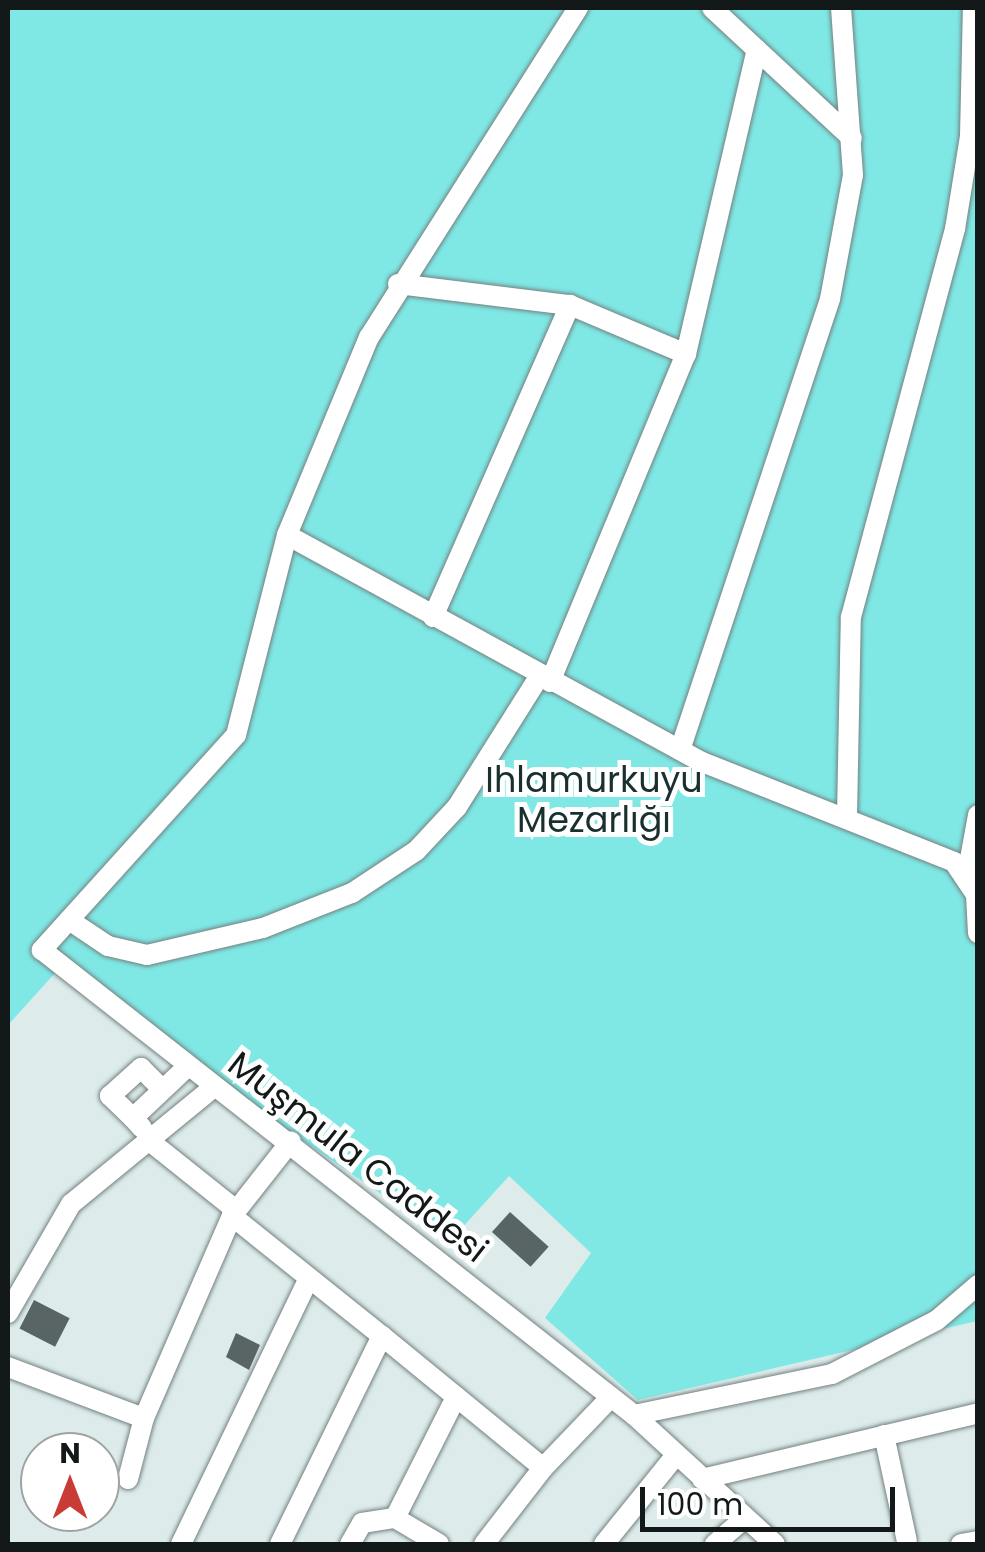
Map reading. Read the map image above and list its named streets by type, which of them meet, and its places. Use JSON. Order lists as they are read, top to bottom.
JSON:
{
  "streets": {
    "street": ["Muşmula Caddesi"]
  },
  "parks": ["Ihlamurkuyu Mezarlığı"],
  "scale_bar": "100 m",
  "north": "top"
}
